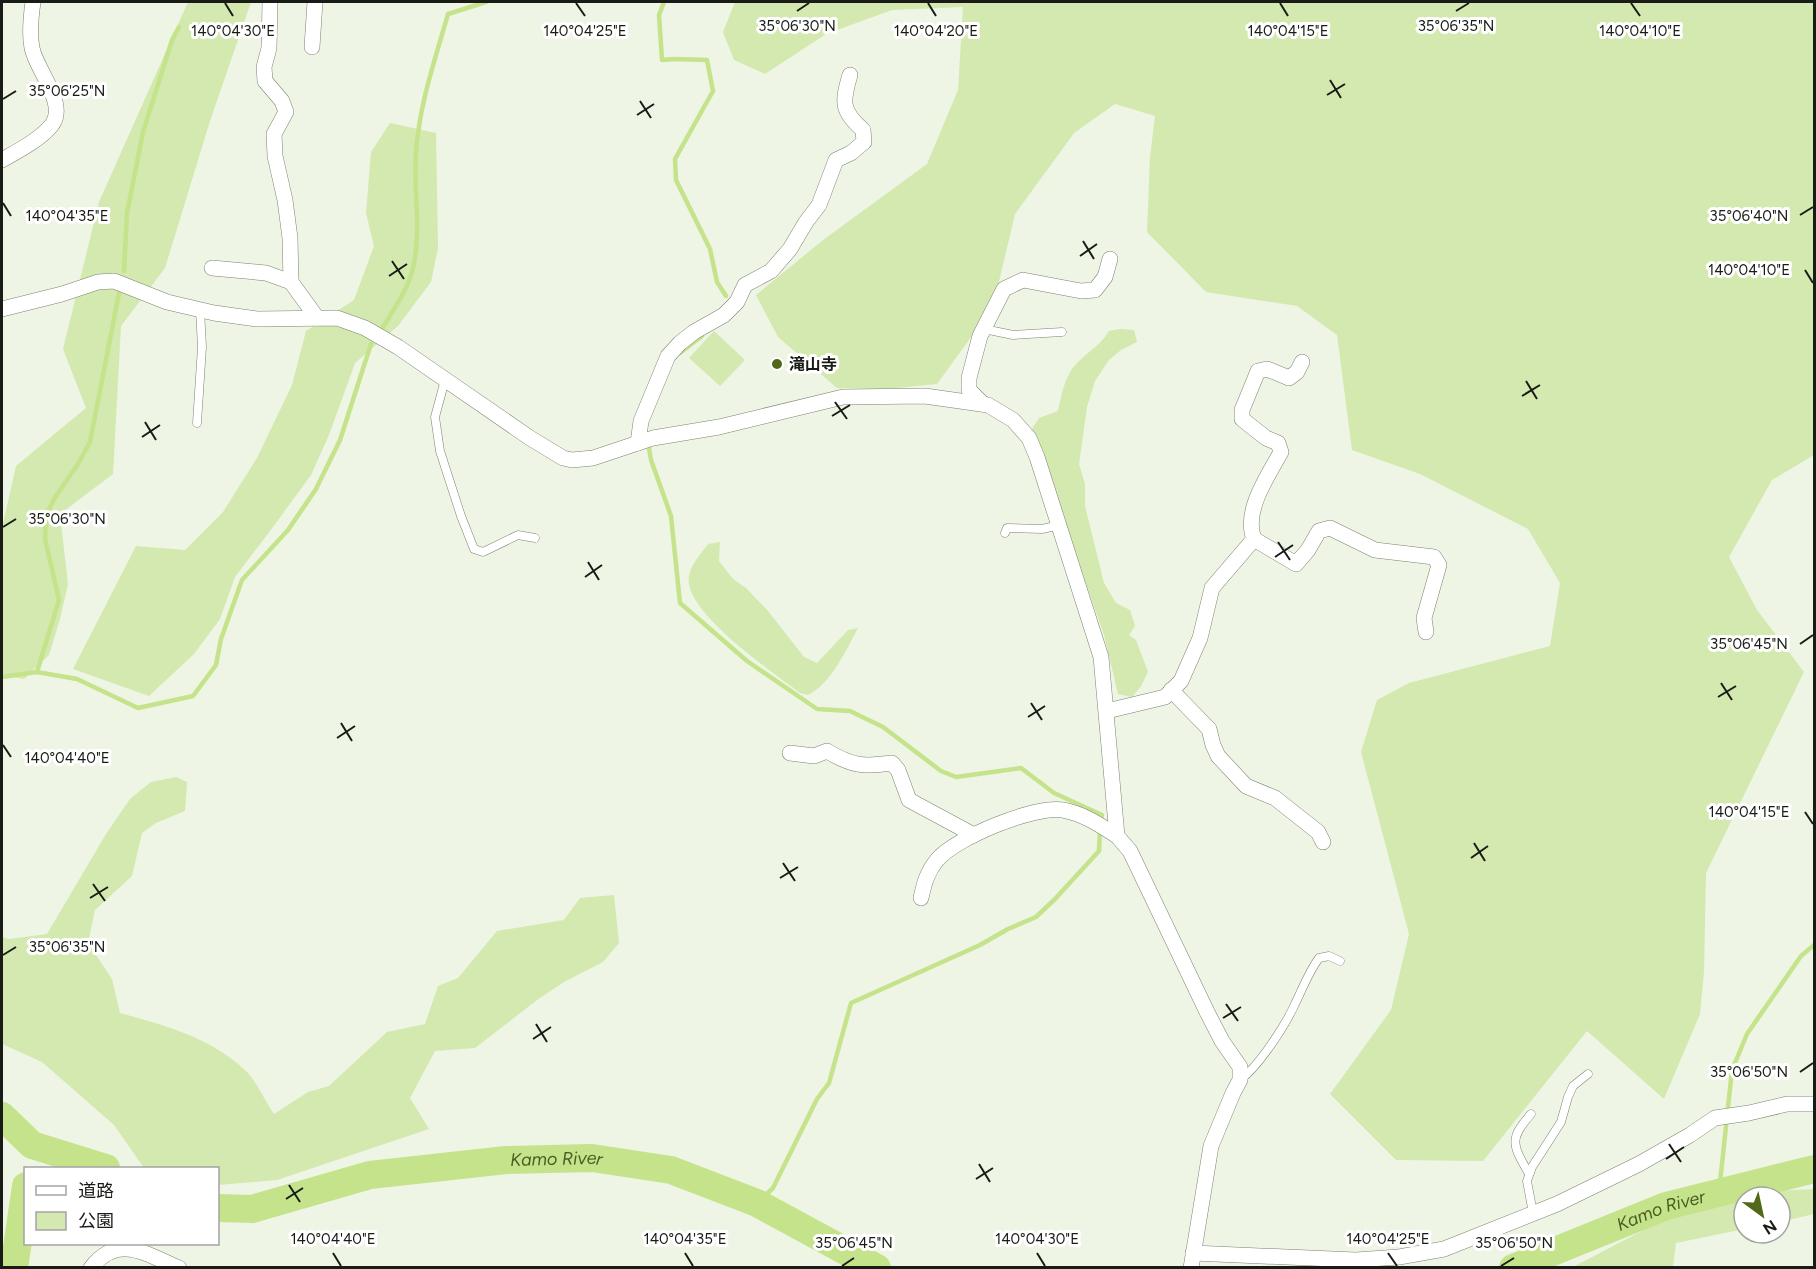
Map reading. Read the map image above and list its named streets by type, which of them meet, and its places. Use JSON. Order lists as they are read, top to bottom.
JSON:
{
  "water": ["Kamo River"],
  "places": ["滝山寺"],
  "legend": ["道路", "公園"],
  "north": "bottom right",
  "coordinates": [
    "35°06'30\"N",
    "35°06'35\"N",
    "140°04'30\"E",
    "140°04'25\"E",
    "140°04'20\"E",
    "140°04'15\"E",
    "140°04'10\"E",
    "35°06'25\"N",
    "35°06'40\"N",
    "140°04'35\"E",
    "35°06'45\"N",
    "140°04'40\"E",
    "35°06'50\"N"
  ]
}
